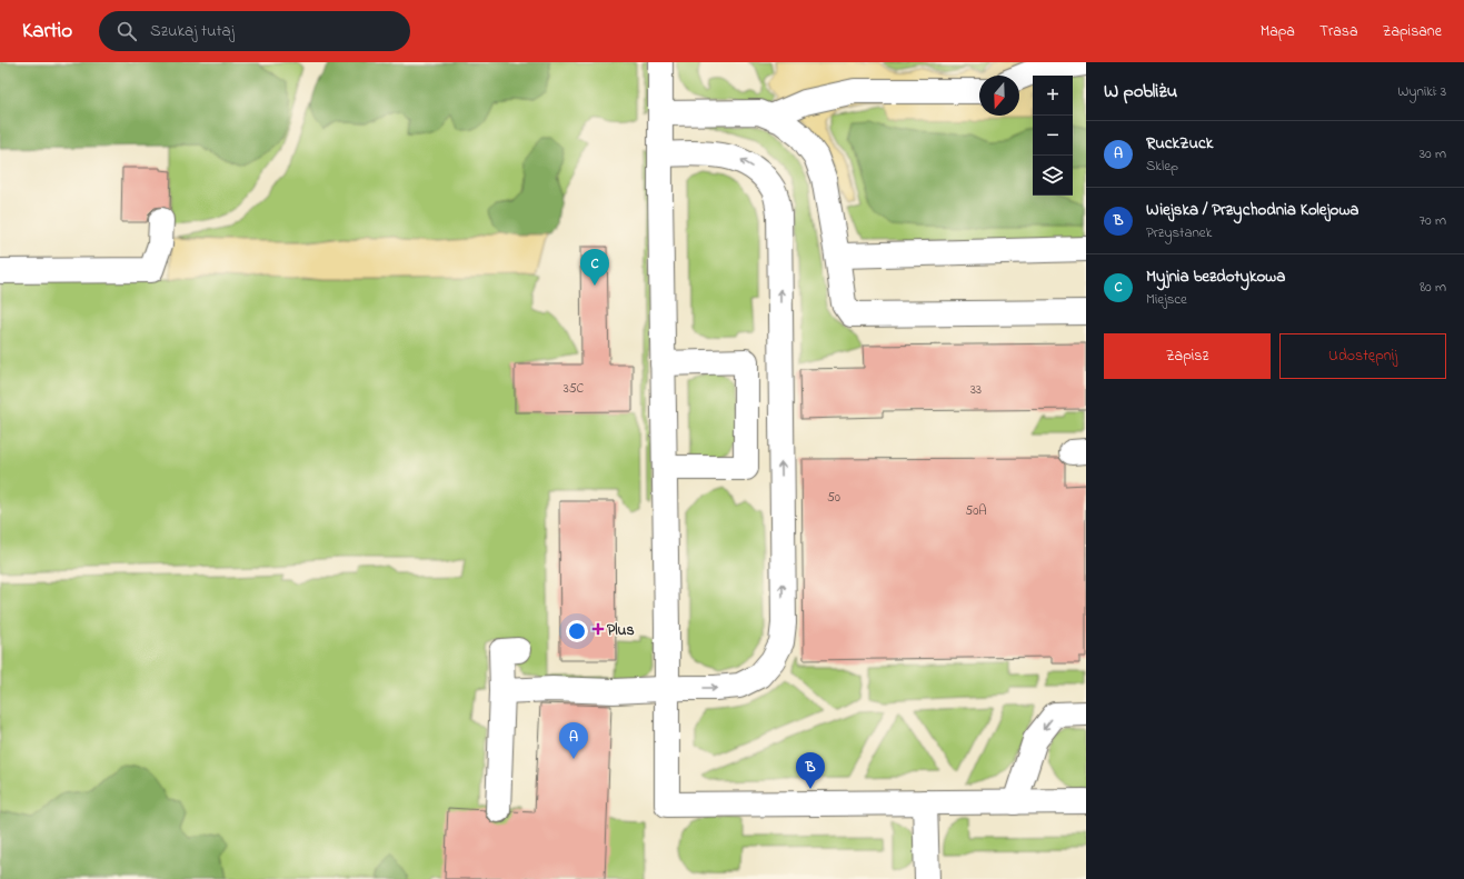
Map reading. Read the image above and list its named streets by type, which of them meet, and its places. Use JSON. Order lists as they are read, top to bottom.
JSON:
{
  "places": {
    "health": ["Plus"]
  },
  "house_numbers": [
    "35C",
    "33",
    "50",
    "50A"
  ],
  "north": "bottom",
  "page": {
    "header": "Kartio",
    "search": "Szukaj tutaj",
    "nav": ["Mapa", "Trasa", "Zapisane"],
    "heading": ["W pobliżu", "Wyniki: 3"],
    "map_buttons": ["+", "−"],
    "list": [
      {
        "mark": "A",
        "name": "RuckZuck",
        "note": "Sklep",
        "value": "30 m"
      },
      {
        "mark": "B",
        "name": "Wiejska / Przychodnia Kolejowa",
        "note": "Przystanek",
        "value": "70 m"
      },
      {
        "mark": "C",
        "name": "Myjnia bezdotykowa",
        "note": "Miejsce",
        "value": "80 m"
      }
    ],
    "pins": ["C", "A", "B"],
    "buttons": ["Zapisz", "Udostępnij"]
  }
}
